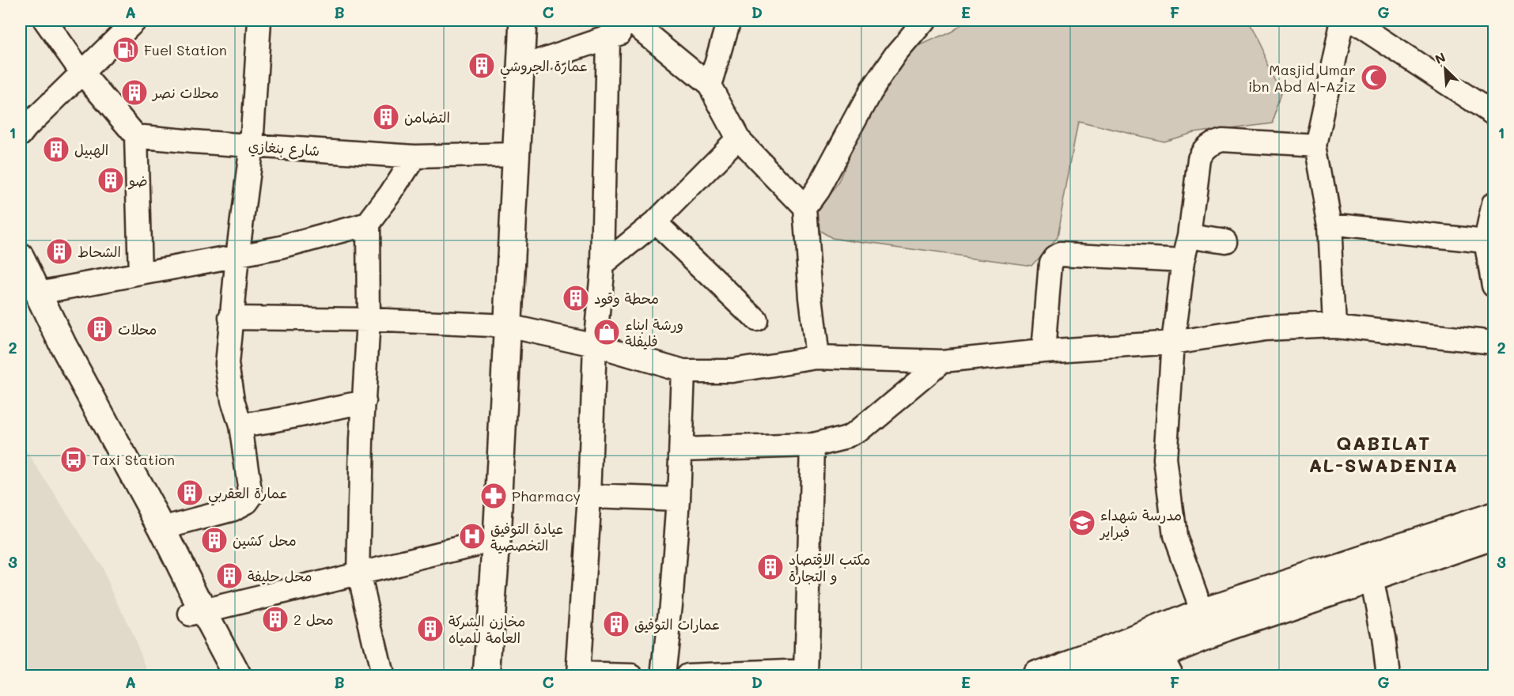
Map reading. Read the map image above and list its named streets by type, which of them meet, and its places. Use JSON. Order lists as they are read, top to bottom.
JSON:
{
  "streets": {
    "street": ["شارع بنغازي"]
  },
  "districts": ["QABILAT AL-SWADENIA"],
  "places": {
    "fuel station": ["Fuel Station"],
    "building": [
      "عمارة الجروشي",
      "محلات نصر",
      "التضامن",
      "الهبيل",
      "ضو",
      "الشحاط",
      "محطة وقود",
      "محلات",
      "عمارة العقربي",
      "محل كشين",
      "مكتب الاقتصاد و التجارة",
      "محل حليفة",
      "محل 2",
      "عمارات التوفيق",
      "مخازن الشركة العامة للمياه"
    ],
    "mosque": ["Masjid Umar ibn Abd Al-Aziz"],
    "shop": ["ورشة ابناء فليفلة"],
    "bus stop": ["Taxi Station"],
    "pharmacy": ["Pharmacy"],
    "school or university": ["مدرسة شهداء فبراير"],
    "hospital": ["عيادة التوفيق التخصصية"]
  },
  "north": "top left",
  "grid": {
    "columns": [
      "A",
      "B",
      "C",
      "D",
      "E",
      "F",
      "G"
    ],
    "rows": ["1", "2", "3"]
  }
}
